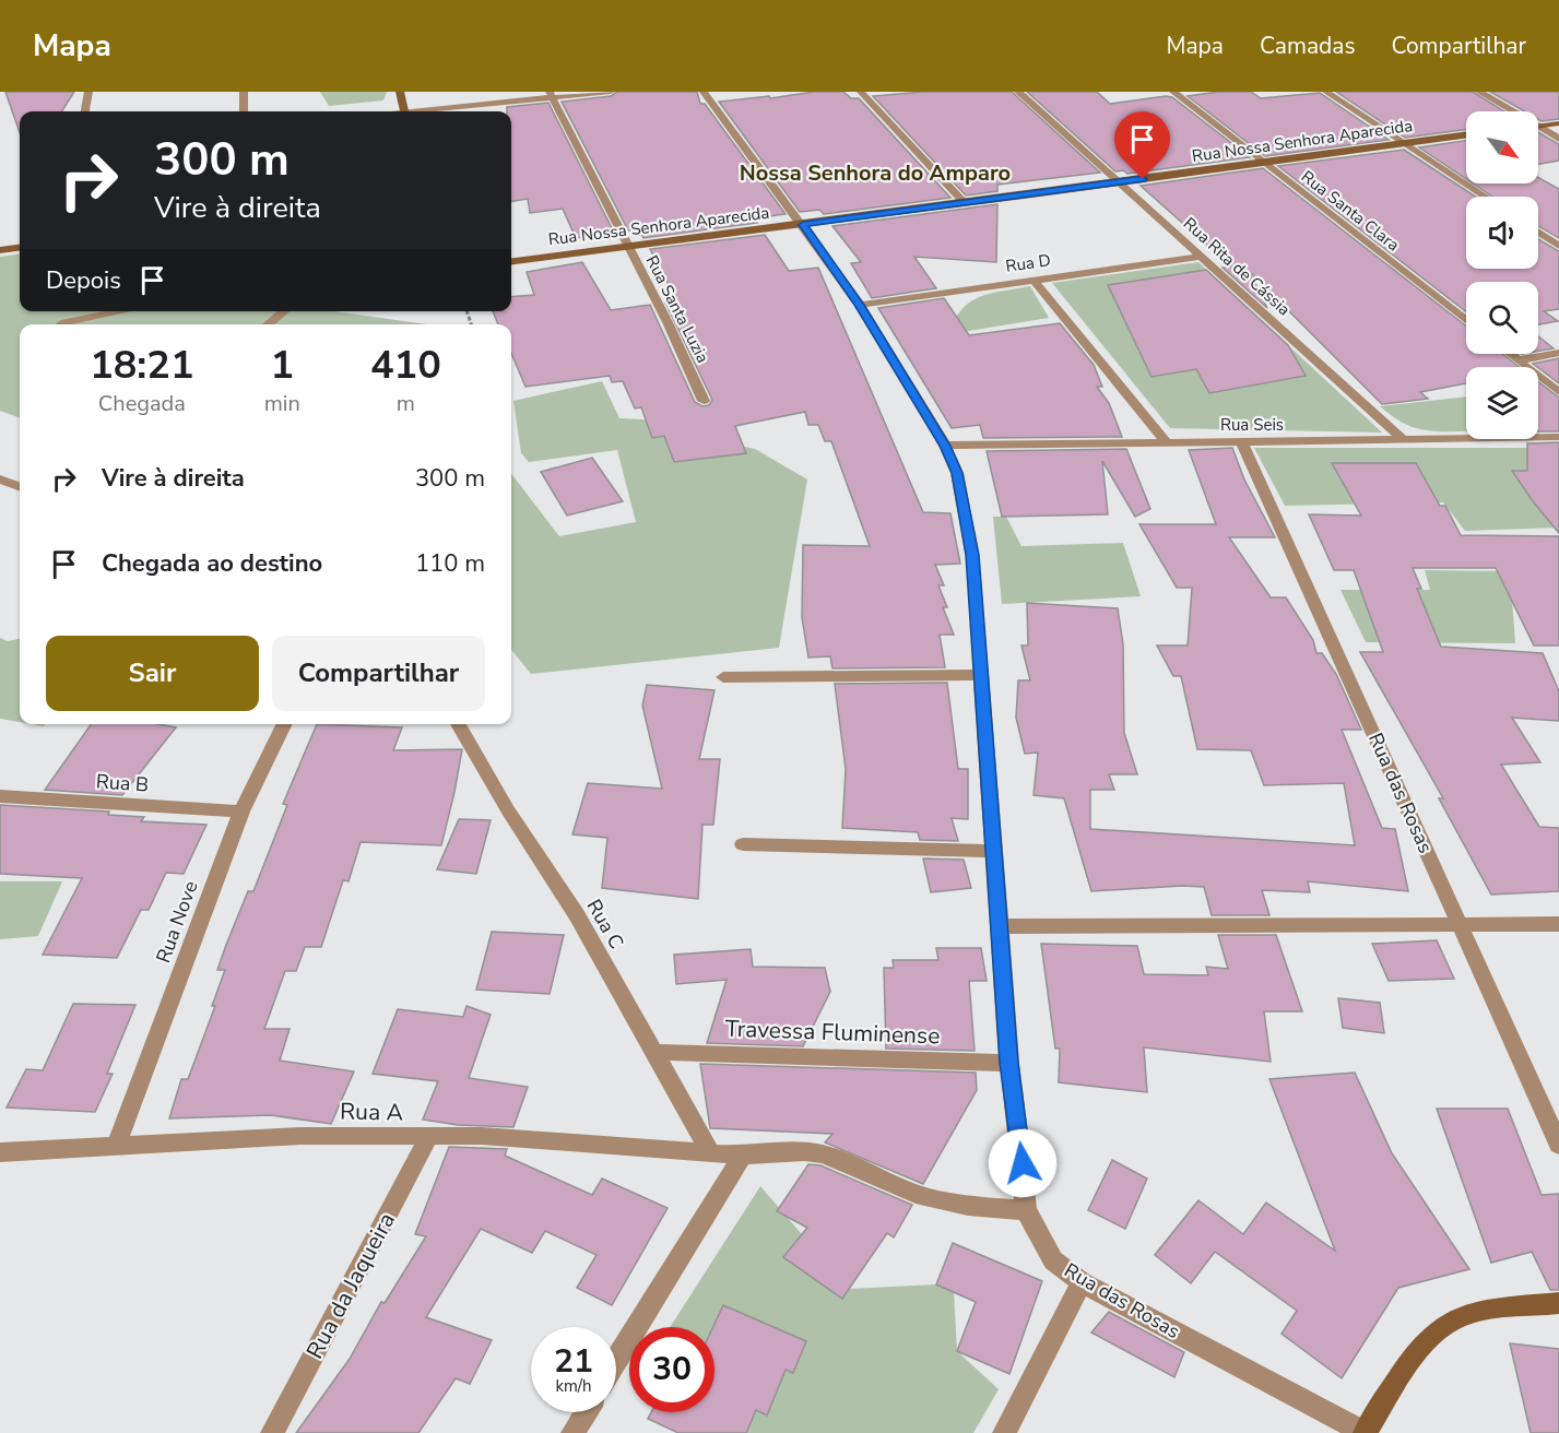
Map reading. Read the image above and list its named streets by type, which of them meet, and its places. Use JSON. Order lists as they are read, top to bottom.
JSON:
{
  "streets": {
    "main road": ["Rua Nossa Senhora Aparecida"],
    "street": [
      "Rua Santa Clara",
      "Rua D",
      "Rua Rita de Cássia",
      "Rua Santa Luzia",
      "Rua Seis",
      "Rua B",
      "Rua das Rosas",
      "Rua Nove",
      "Rua C",
      "Travessa Fluminense",
      "Rua A",
      "Rua da Jaqueira"
    ]
  },
  "crossings": [
    ["Rua Nossa Senhora Aparecida", "Rua Santa Clara"],
    ["Rua Nossa Senhora Aparecida", "Rua Rita de Cássia"],
    ["Rua Nossa Senhora Aparecida", "Rua Santa Luzia"],
    ["Rua Nossa Senhora Aparecida", "Rua das Rosas"],
    ["Rua D", "Rua Rita de Cássia"],
    ["Rua D", "Rua das Rosas"],
    ["Rua Rita de Cássia", "Rua Seis"],
    ["Rua Seis", "Rua das Rosas"],
    ["Rua B", "Rua Nove"],
    ["Rua das Rosas", "Travessa Fluminense"],
    ["Rua das Rosas", "Rua A"],
    ["Rua Nove", "Rua A"],
    ["Rua C", "Travessa Fluminense"],
    ["Rua C", "Rua A"],
    ["Rua A", "Rua da Jaqueira"]
  ],
  "districts": ["Nossa Senhora do Amparo"],
  "north": "bottom right",
  "page": {
    "header": "Mapa",
    "nav": ["Mapa", "Camadas", "Compartilhar"],
    "turn": ["300 m", "Vire à direita"],
    "then": "Depois",
    "eta": [
      "18:21",
      "Chegada",
      "1",
      "min",
      "410",
      "m"
    ],
    "list": [
      {
        "name": "Vire à direita",
        "value": "300 m"
      },
      {
        "name": "Chegada ao destino",
        "value": "110 m"
      }
    ],
    "buttons": ["Sair", "Compartilhar"],
    "speed": "21 km/h",
    "limit": "30"
  }
}
